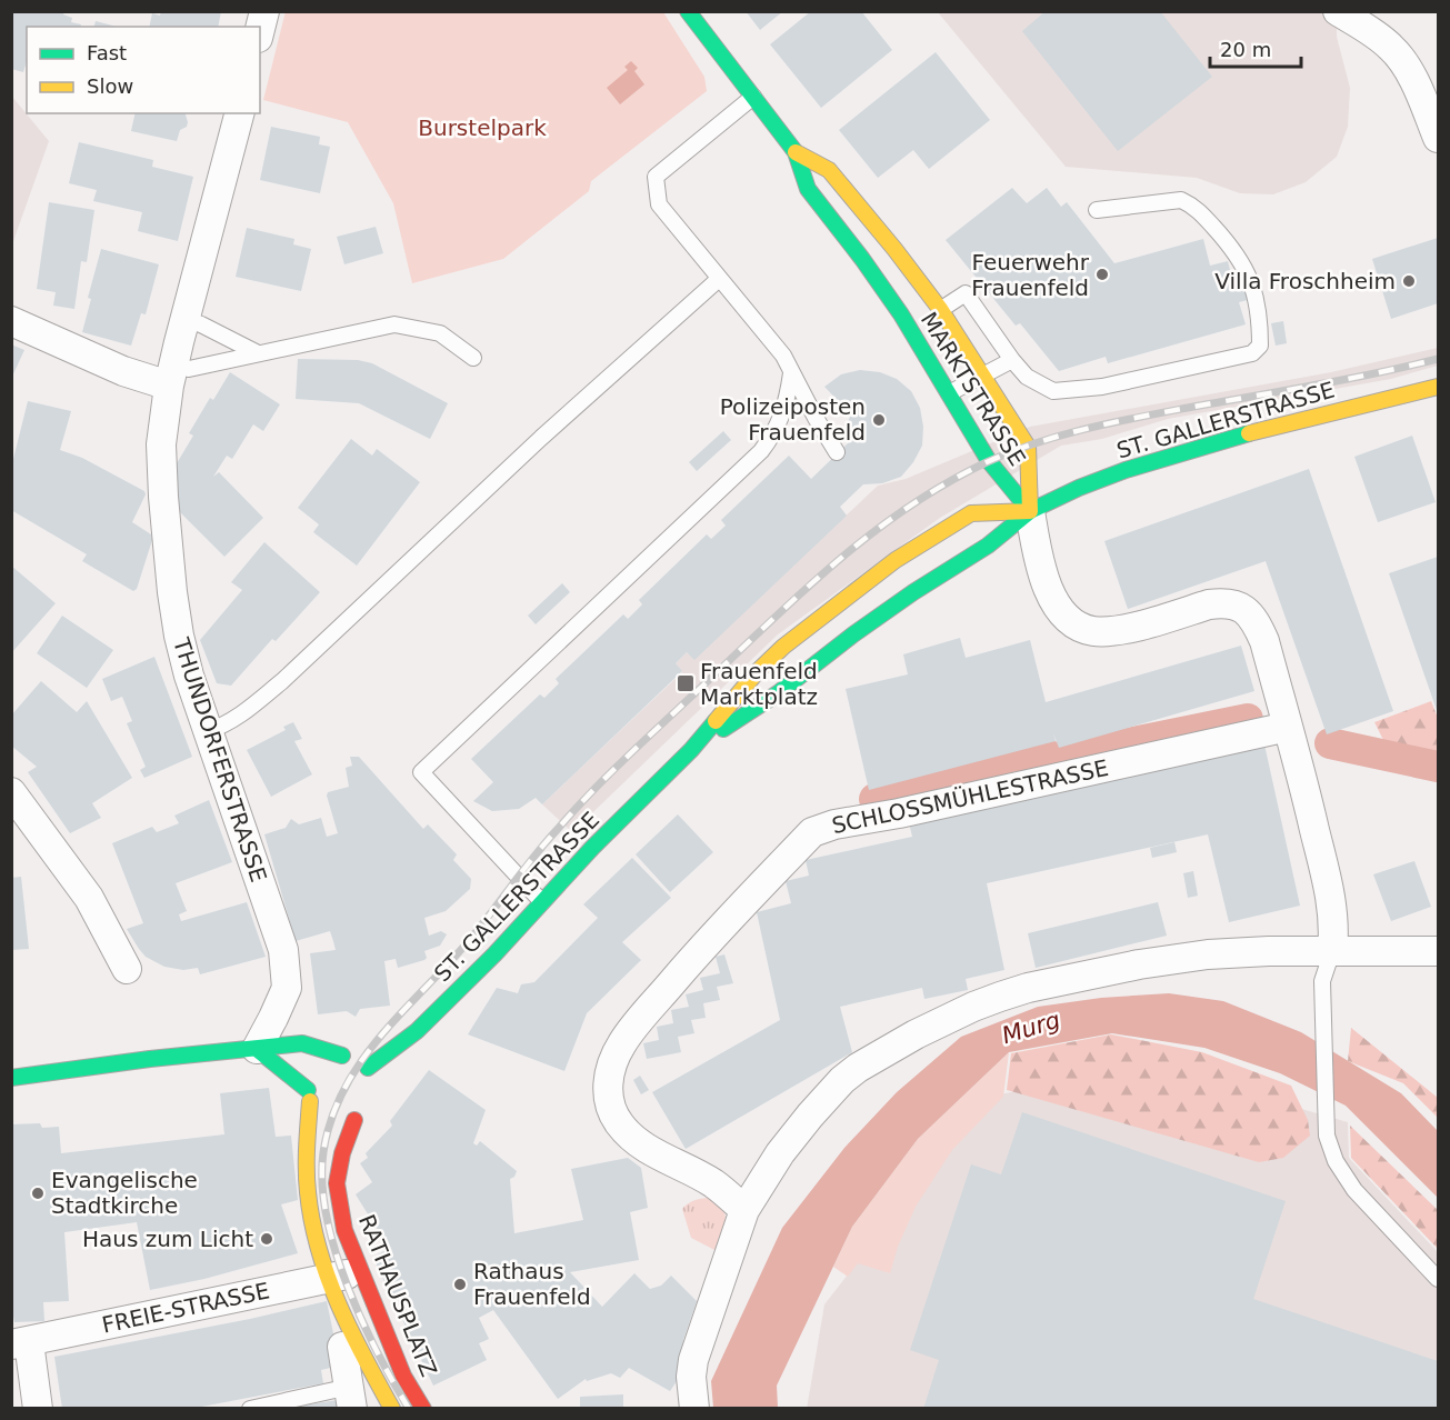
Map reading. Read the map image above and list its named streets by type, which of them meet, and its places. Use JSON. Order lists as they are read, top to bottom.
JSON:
{
  "streets": {
    "main road": ["MARKTSTRASSE", "ST. GALLERSTRASSE", "RATHAUSPLATZ"],
    "street": ["THUNDORFERSTRASSE", "SCHLOSSMÜHLESTRASSE", "FREIE-STRASSE"]
  },
  "crossings": [
    ["MARKTSTRASSE", "ST. GALLERSTRASSE"],
    ["RATHAUSPLATZ", "FREIE-STRASSE"]
  ],
  "water": ["Murg"],
  "parks": ["Burstelpark"],
  "places": {
    "other": [
      "Feuerwehr Frauenfeld",
      "Villa Froschheim",
      "Polizeiposten Frauenfeld",
      "Evangelische Stadtkirche",
      "Haus zum Licht",
      "Rathaus Frauenfeld"
    ],
    "transit": ["Frauenfeld Marktplatz"]
  },
  "legend": ["Fast", "Slow"],
  "scale_bar": "20 m"
}
